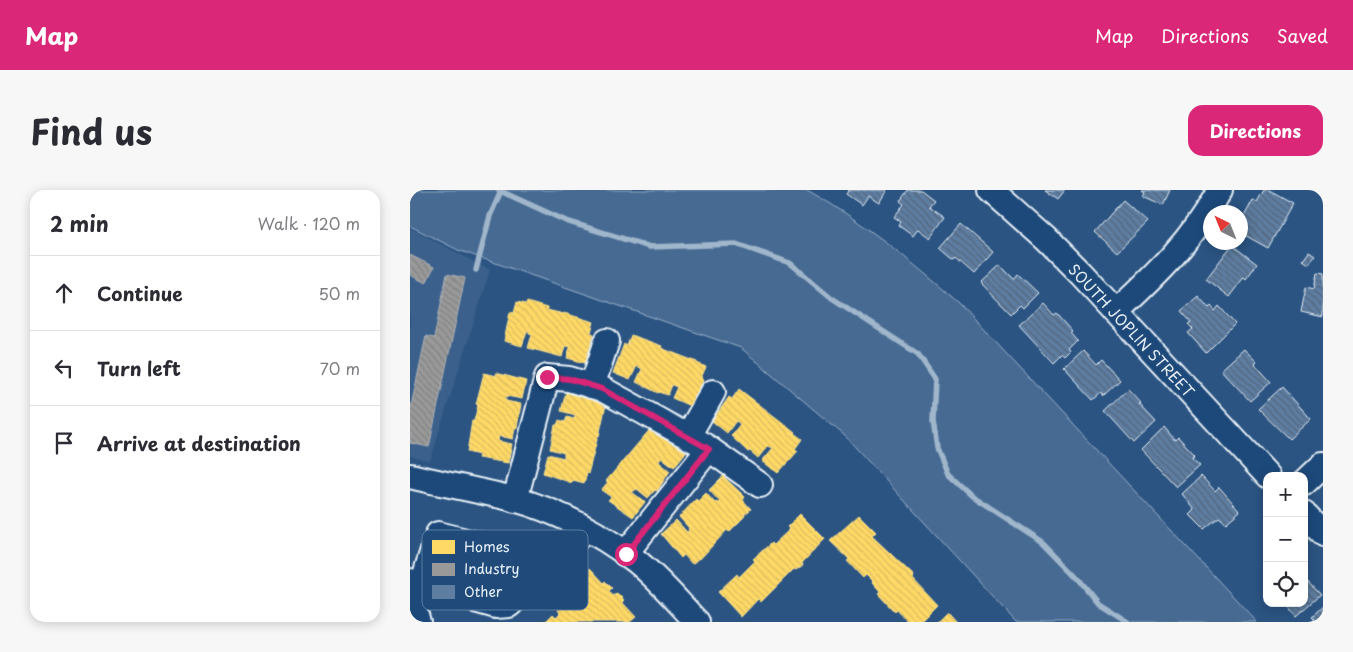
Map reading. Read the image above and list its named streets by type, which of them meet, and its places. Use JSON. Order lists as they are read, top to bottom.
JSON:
{
  "streets": {
    "street": ["SOUTH JOPLIN STREET"]
  },
  "legend": ["Homes", "Industry", "Other"],
  "north": "top left",
  "page": {
    "header": "Map",
    "nav": ["Map", "Directions", "Saved"],
    "title": "Find us",
    "buttons": "Directions",
    "heading": ["2 min", "Walk · 120 m"],
    "list": [
      ["Continue", "50 m"],
      ["Turn left", "70 m"],
      "Arrive at destination"
    ],
    "map_buttons": ["+", "−"]
  }
}
